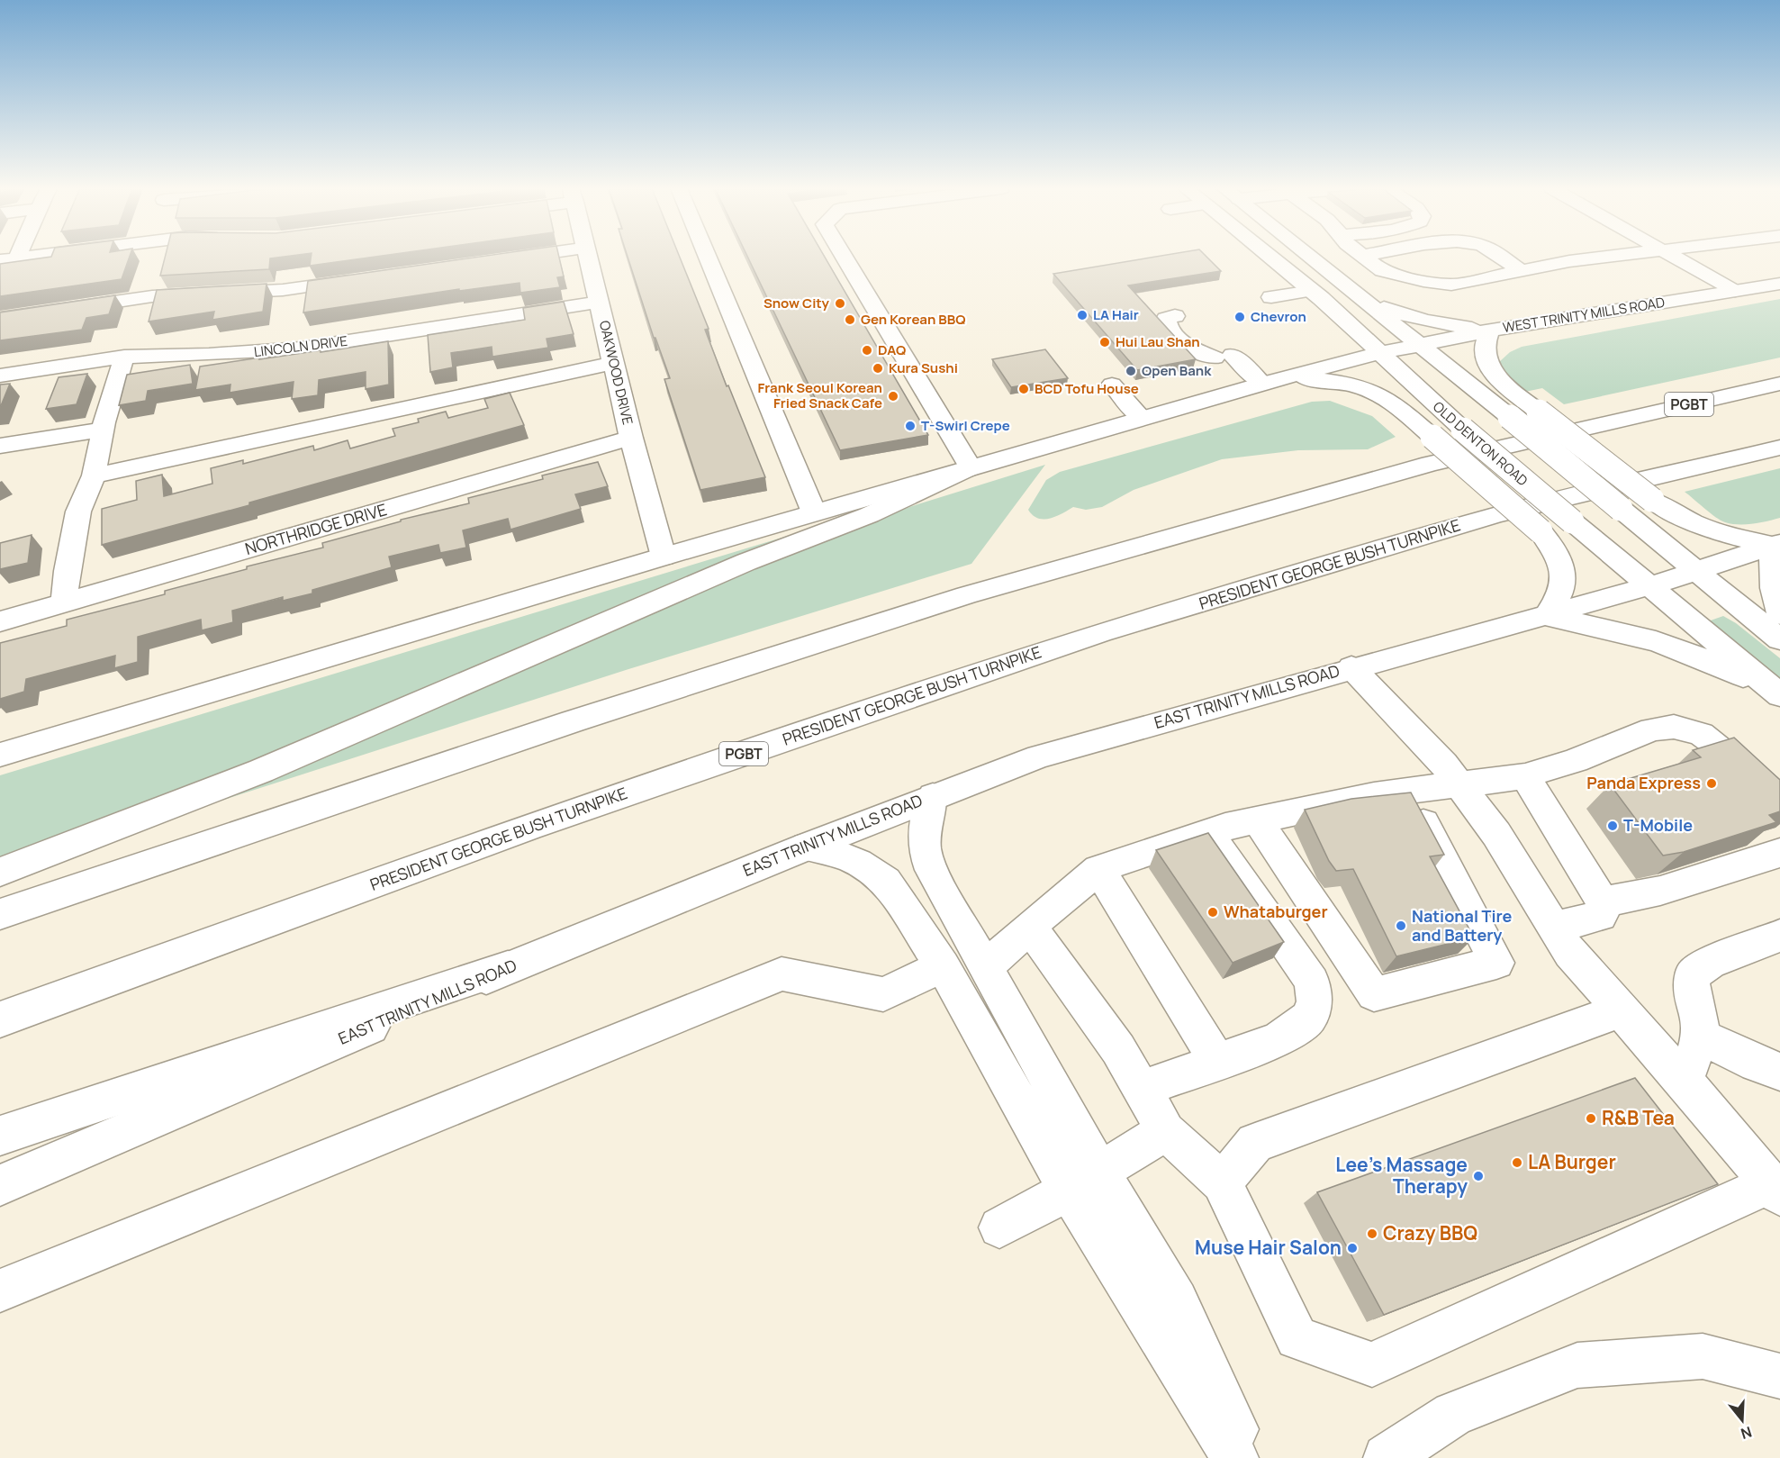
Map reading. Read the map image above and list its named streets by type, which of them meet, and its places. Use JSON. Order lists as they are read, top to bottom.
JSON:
{
  "streets": {
    "main road": [
      "WEST TRINITY MILLS ROAD",
      "LINCOLN DRIVE",
      "OAKWOOD DRIVE",
      "PGBT",
      "OLD DENTON ROAD",
      "NORTHRIDGE DRIVE",
      "PRESIDENT GEORGE BUSH TURNPIKE",
      "EAST TRINITY MILLS ROAD"
    ]
  },
  "crossings": [
    ["LINCOLN DRIVE", "OAKWOOD DRIVE"],
    ["OAKWOOD DRIVE", "NORTHRIDGE DRIVE"],
    ["OLD DENTON ROAD", "EAST TRINITY MILLS ROAD"]
  ],
  "places": [
    "Snow City",
    "LA Hair",
    "Chevron",
    "Gen Korean BBQ",
    "Hui Lau Shan",
    "DAQ",
    "Kura Sushi",
    "Open Bank",
    "BCD Tofu House",
    "Frank Seoul Korean Fried Snack Cafe",
    "T-Swirl Crepe",
    "Panda Express",
    "T-Mobile",
    "Whataburger",
    "National Tire and Battery",
    "R&B Tea",
    "LA Burger",
    "Lee's Massage Therapy",
    "Crazy BBQ",
    "Muse Hair Salon"
  ],
  "north": "bottom"
}
